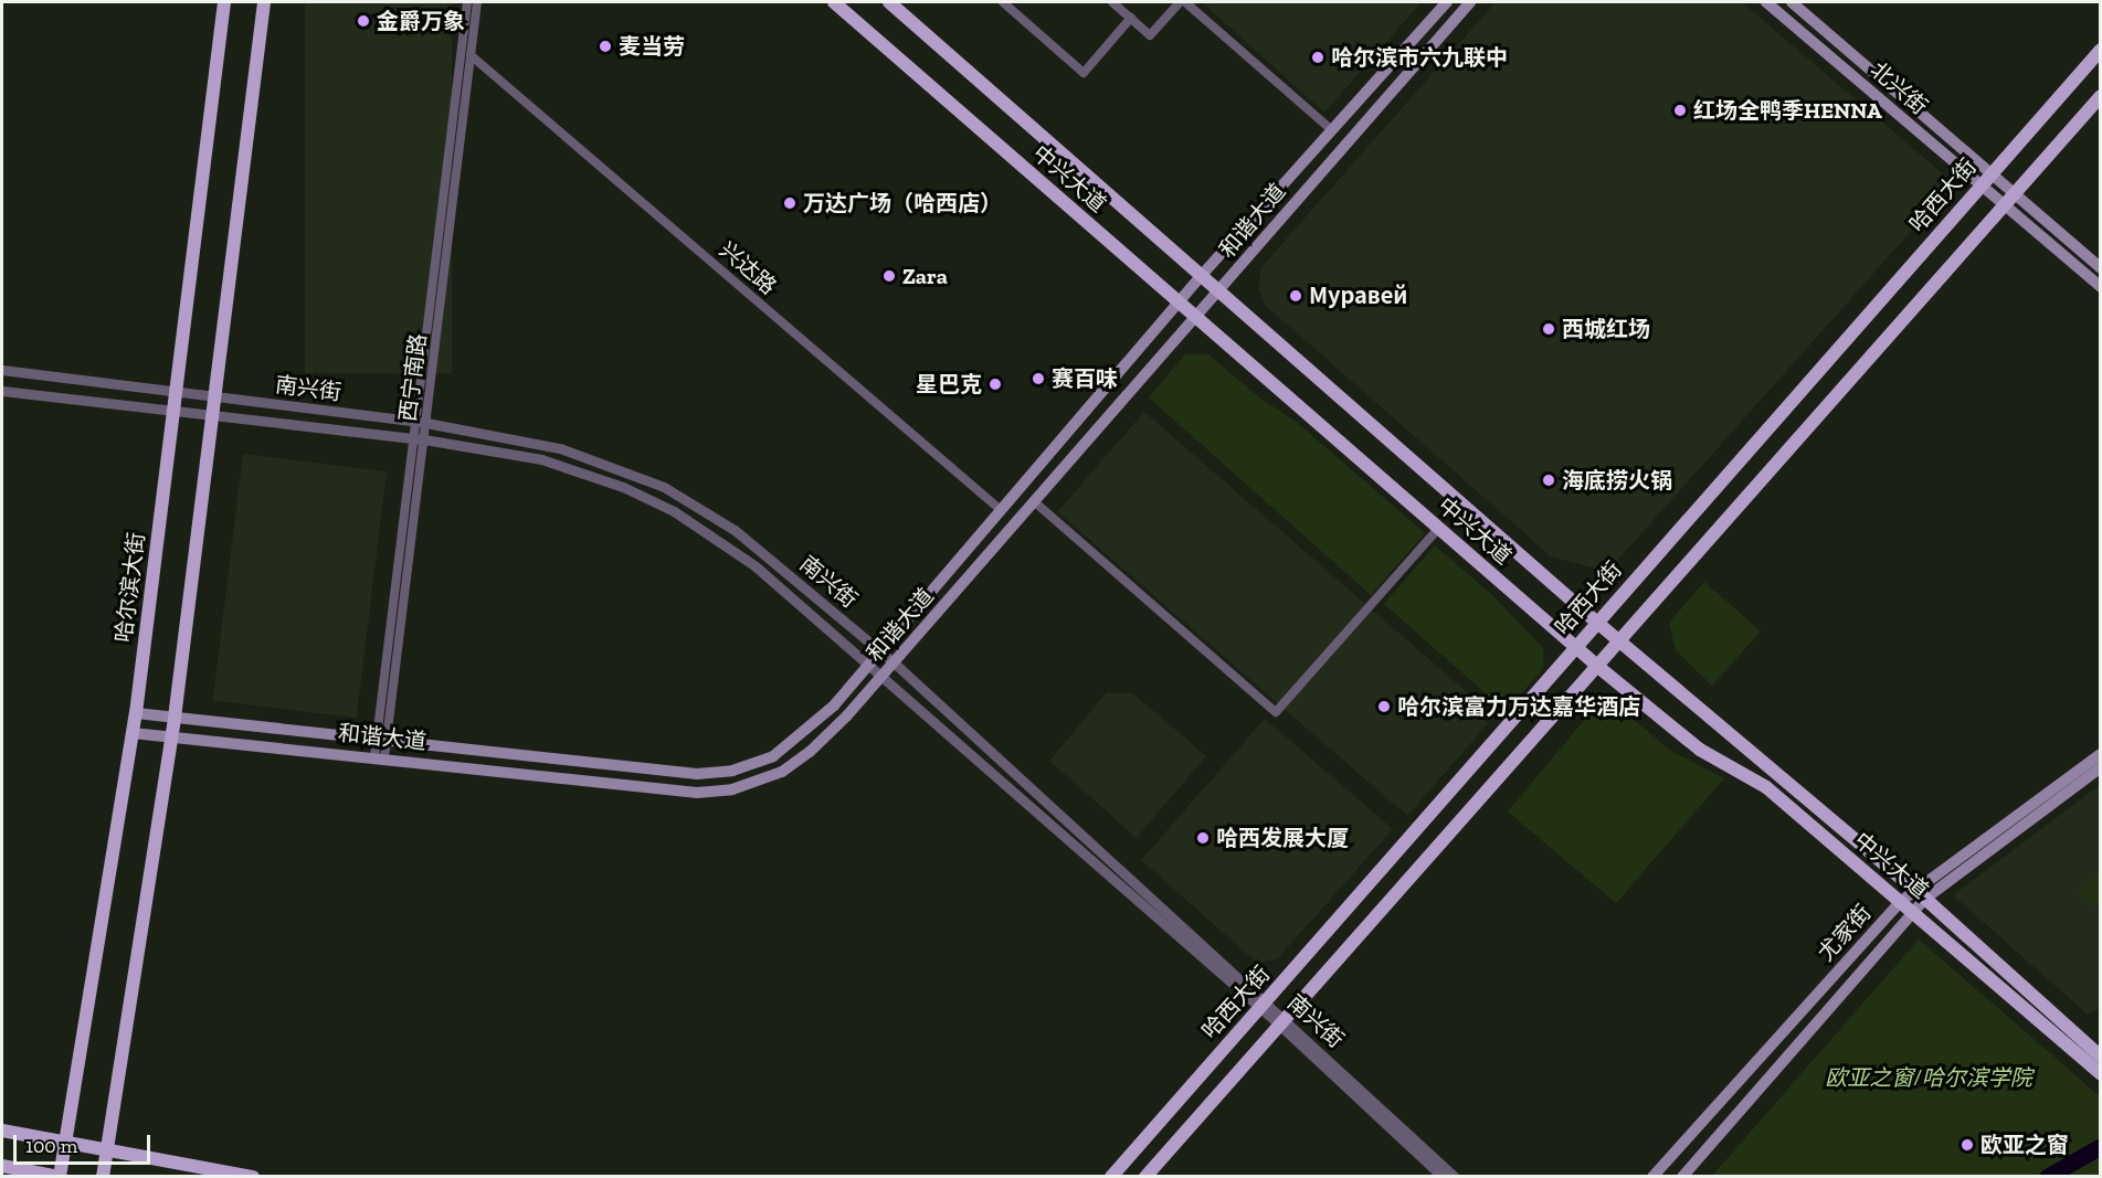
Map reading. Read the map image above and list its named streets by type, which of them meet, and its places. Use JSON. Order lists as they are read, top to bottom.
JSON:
{
  "streets": {
    "main road": [
      "北兴街",
      "中兴大道",
      "哈西大街",
      "和谐大道",
      "哈尔滨大街",
      "尤家街"
    ],
    "street": ["兴达路", "西宁南路", "南兴街"]
  },
  "crossings": [
    ["北兴街", "哈西大街"],
    ["中兴大道", "哈西大街"],
    ["中兴大道", "和谐大道"],
    ["中兴大道", "尤家街"],
    ["哈西大街", "南兴街"],
    ["和谐大道", "兴达路"],
    ["和谐大道", "西宁南路"],
    ["和谐大道", "南兴街"],
    ["和谐大道", "哈尔滨大街"],
    ["兴达路", "西宁南路"],
    ["西宁南路", "南兴街"],
    ["南兴街", "哈尔滨大街"]
  ],
  "parks": ["欧亚之窗/哈尔滨学院"],
  "places": [
    "金爵万象",
    "麦当劳",
    "哈尔滨市六九联中",
    "红场全鸭季HENNA",
    "万达广场（哈西店）",
    "Zara",
    "Муравей",
    "西城红场",
    "赛百味",
    "星巴克",
    "海底捞火锅",
    "哈尔滨富力万达嘉华酒店",
    "哈西发展大厦",
    "欧亚之窗"
  ],
  "scale_bar": "100 m"
}
